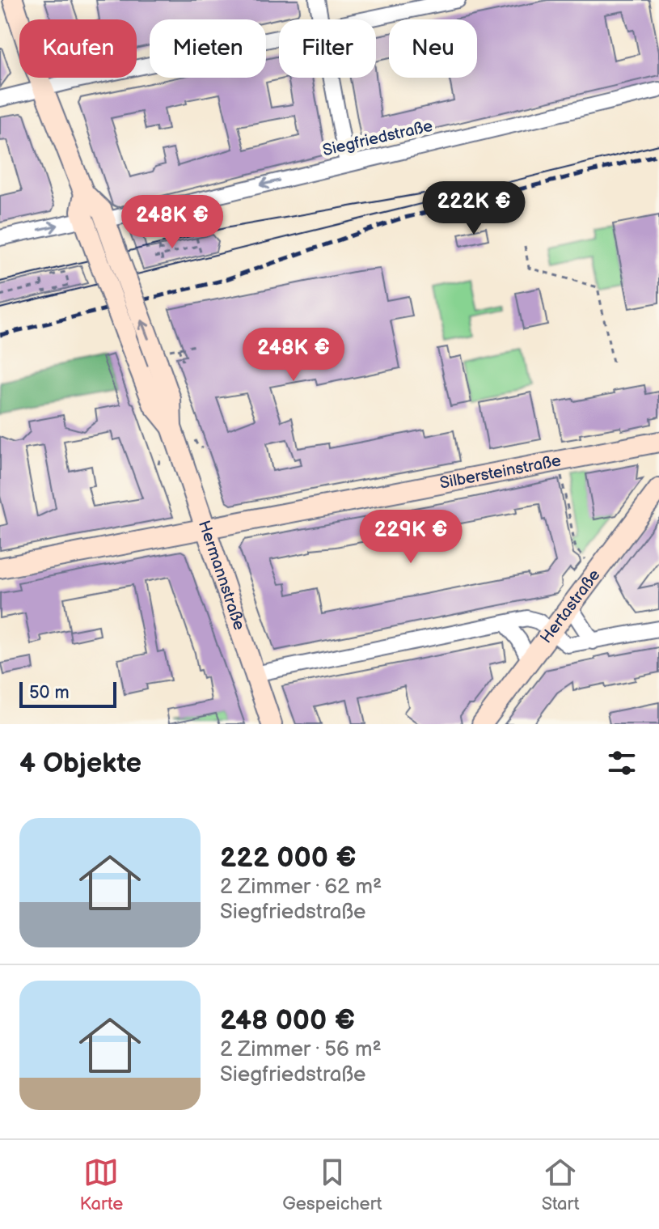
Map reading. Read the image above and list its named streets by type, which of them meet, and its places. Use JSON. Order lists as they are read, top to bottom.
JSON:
{
  "streets": {
    "street": [
      "Siegfriedstraße",
      "Silbersteinstraße",
      "Hermannstraße",
      "Hertastraße"
    ]
  },
  "crossings": [
    ["Siegfriedstraße", "Hermannstraße"],
    ["Silbersteinstraße", "Hermannstraße"]
  ],
  "one_way": ["Siegfriedstraße"],
  "scale_bar": "50 m",
  "page": {
    "chip": [
      "Kaufen",
      "Mieten",
      "Filter",
      "Neu"
    ],
    "price": [
      "222K €",
      "248K €",
      "248K €",
      "229K €"
    ],
    "scale": "50 m",
    "heading": "4 Objekte",
    "list": [
      {
        "name": "222 000 €",
        "note": "2 Zimmer · 62 m² · Siegfriedstraße"
      },
      {
        "name": "248 000 €",
        "note": "2 Zimmer · 56 m² · Siegfriedstraße"
      }
    ],
    "tabs": ["Karte", "Gespeichert", "Start"]
  }
}
